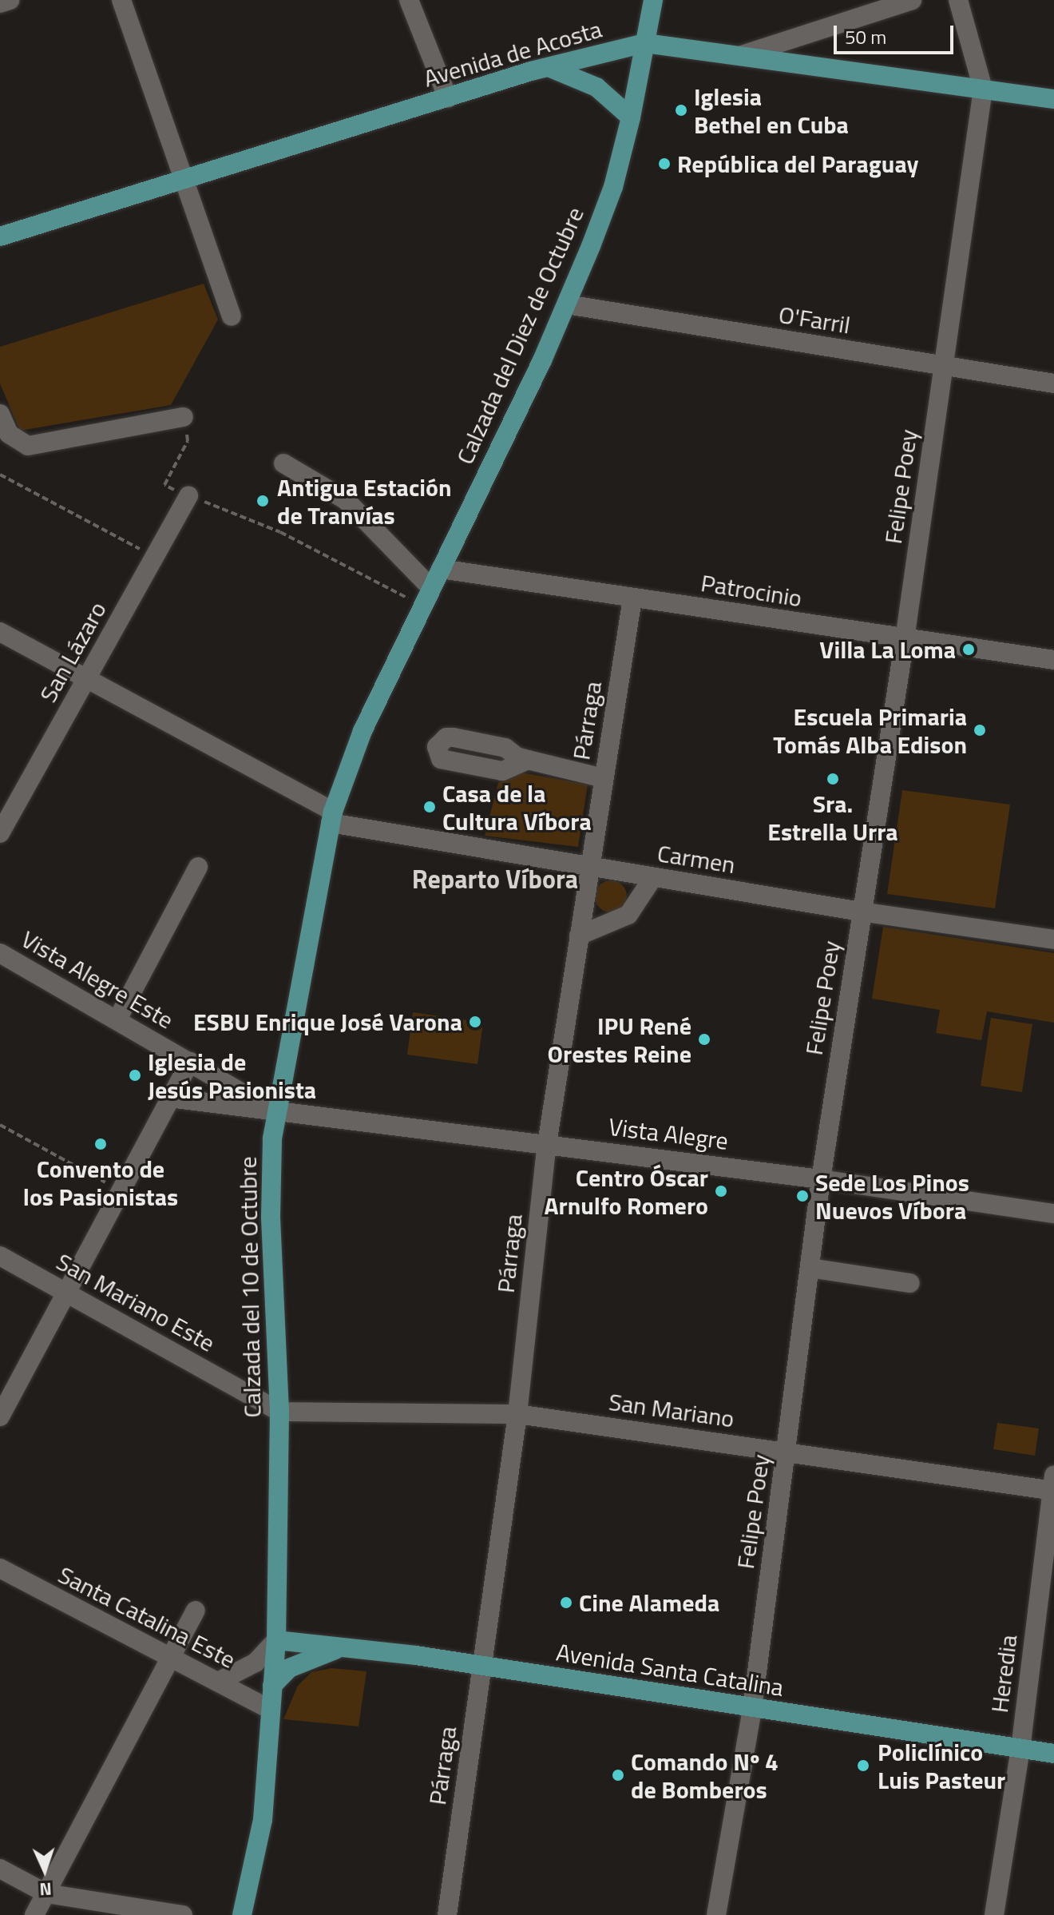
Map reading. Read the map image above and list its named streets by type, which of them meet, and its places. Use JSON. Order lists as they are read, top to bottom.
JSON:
{
  "streets": {
    "main road": [
      "Avenida de Acosta",
      "Calzada del Diez de Octubre",
      "Calzada del 10 de Octubre",
      "Avenida Santa Catalina"
    ],
    "street": [
      "O'Farril",
      "Felipe Poey",
      "Patrocinio",
      "San Lázaro",
      "Párraga",
      "Carmen",
      "Vista Alegre Este",
      "Vista Alegre",
      "San Mariano Este",
      "San Mariano",
      "Santa Catalina Este",
      "Heredia"
    ]
  },
  "crossings": [
    ["Avenida de Acosta", "Felipe Poey"],
    ["O'Farril", "Calzada del Diez de Octubre"],
    ["O'Farril", "Felipe Poey"],
    ["Calzada del Diez de Octubre", "Patrocinio"],
    ["Calzada del Diez de Octubre", "Calzada del 10 de Octubre"],
    ["Felipe Poey", "Patrocinio"],
    ["Felipe Poey", "Carmen"],
    ["Felipe Poey", "Vista Alegre"],
    ["Felipe Poey", "San Mariano"],
    ["Felipe Poey", "Avenida Santa Catalina"],
    ["Patrocinio", "Párraga"],
    ["Patrocinio", "Calzada del 10 de Octubre"],
    ["San Lázaro", "Carmen"],
    ["Párraga", "Carmen"],
    ["Párraga", "Vista Alegre"],
    ["Párraga", "San Mariano"],
    ["Párraga", "Avenida Santa Catalina"],
    ["Carmen", "Calzada del 10 de Octubre"],
    ["Vista Alegre Este", "Vista Alegre"],
    ["Vista Alegre Este", "Calzada del 10 de Octubre"],
    ["Vista Alegre", "Calzada del 10 de Octubre"],
    ["Calzada del 10 de Octubre", "San Mariano Este"],
    ["Calzada del 10 de Octubre", "San Mariano"],
    ["Calzada del 10 de Octubre", "Santa Catalina Este"],
    ["Calzada del 10 de Octubre", "Avenida Santa Catalina"],
    ["San Mariano Este", "San Mariano"],
    ["San Mariano", "Heredia"],
    ["Avenida Santa Catalina", "Heredia"]
  ],
  "districts": ["Reparto Víbora"],
  "places": [
    "Iglesia Bethel en Cuba",
    "República del Paraguay",
    "Antigua Estación de Tranvías",
    "Villa La Loma",
    "Escuela Primaria Tomás Alba Edison",
    "Sra. Estrella Urra",
    "Casa de la Cultura Víbora",
    "ESBU Enrique José Varona",
    "IPU René Orestes Reine",
    "Iglesia de Jesús Pasionista",
    "Convento de los Pasionistas",
    "Centro Óscar Arnulfo Romero",
    "Sede Los Pinos Nuevos Víbora",
    "Cine Alameda",
    "Policlínico Luis Pasteur",
    "Comando Nº 4 de Bomberos"
  ],
  "scale_bar": "50 m",
  "north": "bottom"
}
